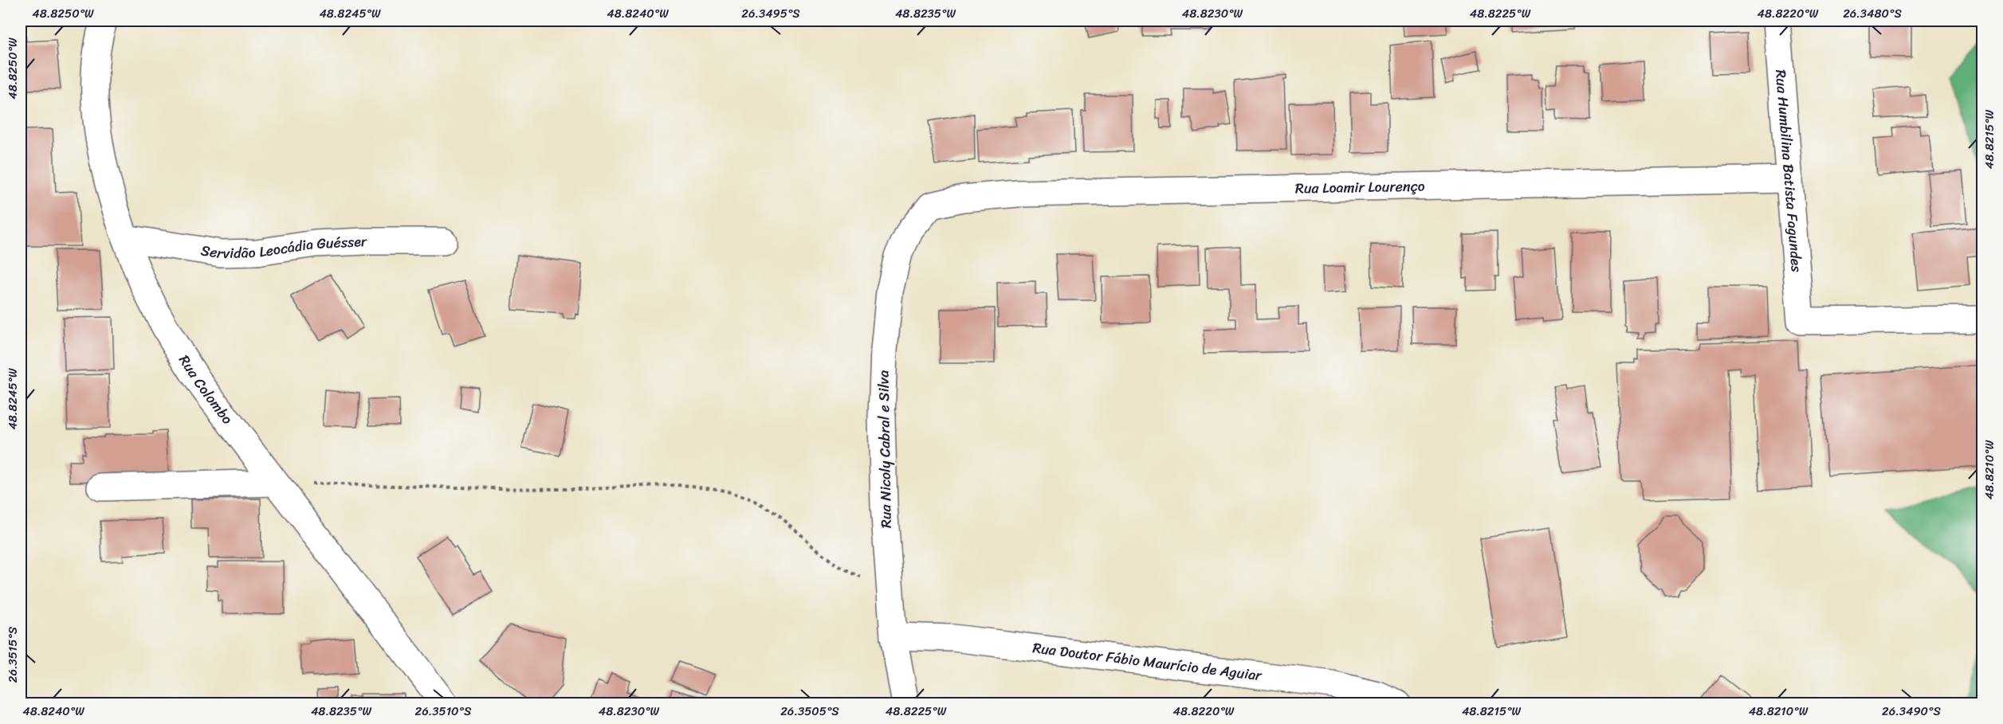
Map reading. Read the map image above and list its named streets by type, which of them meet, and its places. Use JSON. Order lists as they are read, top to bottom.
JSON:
{
  "streets": {
    "street": [
      "Rua Humbilina Batista Fagundes",
      "Rua Loamir Lourenço",
      "Servidão Leocádia Guésser",
      "Rua Colombo",
      "Rua Nicoly Cabral e Silva",
      "Rua Doutor Fábio Maurício de Aguiar"
    ]
  },
  "crossings": [
    ["Rua Humbilina Batista Fagundes", "Rua Loamir Lourenço"],
    ["Rua Loamir Lourenço", "Rua Nicoly Cabral e Silva"],
    ["Servidão Leocádia Guésser", "Rua Colombo"],
    ["Rua Nicoly Cabral e Silva", "Rua Doutor Fábio Maurício de Aguiar"]
  ],
  "coordinates": [
    "48.8250°W",
    "48.8245°W",
    "48.8240°W",
    "26.3495°S",
    "48.8235°W",
    "48.8230°W",
    "48.8225°W",
    "48.8220°W",
    "26.3480°S",
    "48.8215°W",
    "48.8210°W",
    "26.3515°S",
    "26.3510°S",
    "26.3505°S",
    "26.3490°S"
  ]
}
